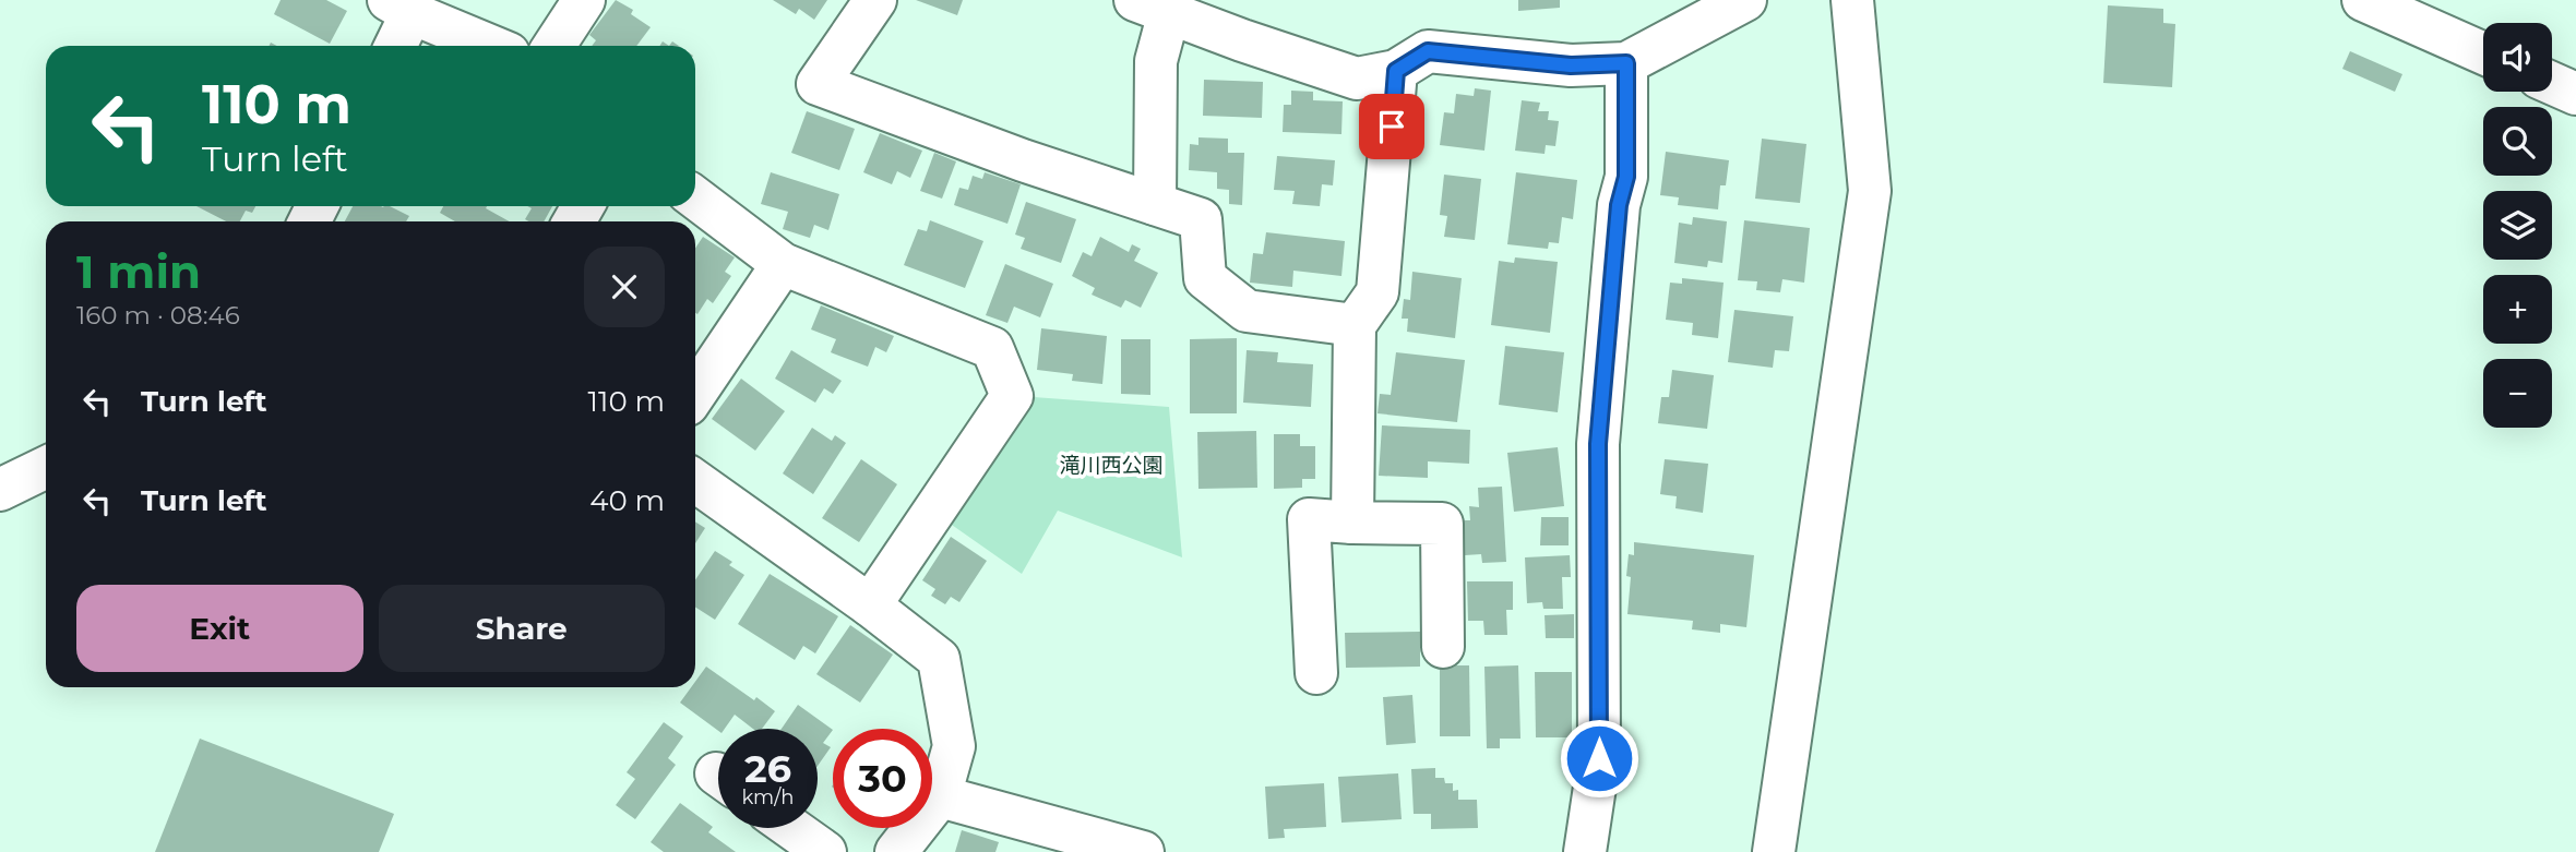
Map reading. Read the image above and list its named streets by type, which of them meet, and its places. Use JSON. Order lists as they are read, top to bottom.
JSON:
{
  "parks": ["滝川西公園"],
  "page": {
    "map_buttons": ["+", "−"],
    "turn": ["110 m", "Turn left"],
    "heading": ["1 min", "160 m · 08:46"],
    "list": [
      {
        "name": "Turn left",
        "value": "110 m"
      },
      {
        "name": "Turn left",
        "value": "40 m"
      }
    ],
    "buttons": ["Exit", "Share"],
    "speed": "26 km/h",
    "limit": "30"
  }
}
